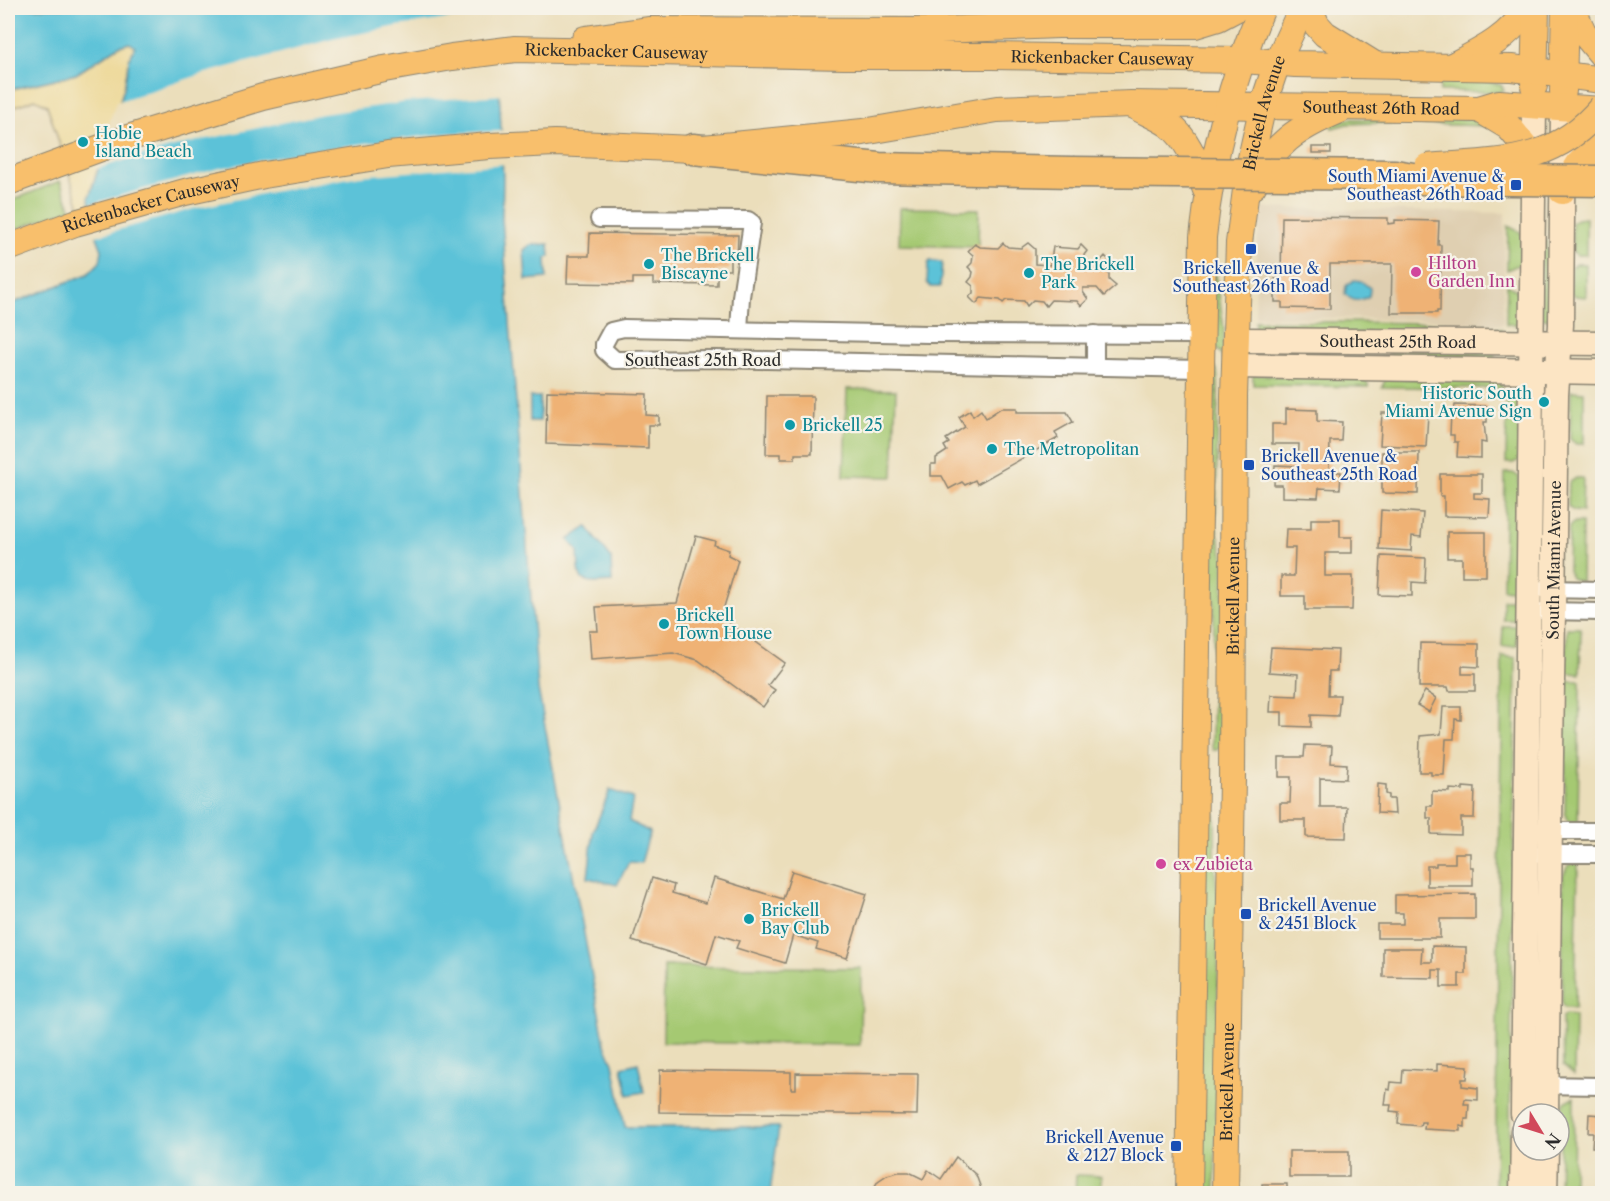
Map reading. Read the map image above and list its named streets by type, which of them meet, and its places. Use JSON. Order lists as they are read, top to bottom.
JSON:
{
  "streets": {
    "main road": [
      "Rickenbacker Causeway",
      "Southeast 26th Road",
      "Brickell Avenue",
      "Southeast 25th Road",
      "South Miami Avenue"
    ]
  },
  "crossings": [
    ["Rickenbacker Causeway", "Southeast 26th Road"],
    ["Southeast 26th Road", "Brickell Avenue"],
    ["Southeast 26th Road", "South Miami Avenue"],
    ["Brickell Avenue", "Southeast 25th Road"],
    ["Southeast 25th Road", "South Miami Avenue"]
  ],
  "places": {
    "other": [
      "Hobie Island Beach",
      "The Brickell Biscayne",
      "Hilton Garden Inn",
      "The Brickell Park",
      "Historic South Miami Avenue Sign",
      "Brickell 25",
      "The Metropolitan",
      "Brickell Town House",
      "ex Zubieta",
      "Brickell Bay Club"
    ],
    "transit": [
      "South Miami Avenue & Southeast 26th Road",
      "Brickell Avenue & Southeast 26th Road",
      "Brickell Avenue & Southeast 25th Road",
      "Brickell Avenue & 2451 Block",
      "Brickell Avenue & 2127 Block"
    ]
  },
  "north": "bottom right"
}
